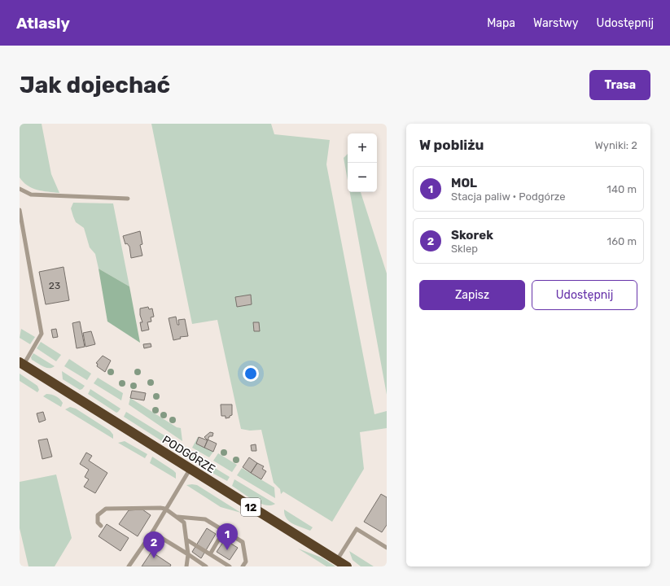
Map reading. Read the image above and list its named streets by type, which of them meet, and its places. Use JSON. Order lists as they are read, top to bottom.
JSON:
{
  "streets": {
    "highway": ["PODGÓRZE", "12"]
  },
  "house_numbers": ["23"],
  "page": {
    "header": "Atlasly",
    "nav": ["Mapa", "Warstwy", "Udostępnij"],
    "buttons": [
      "Trasa",
      ["Zapisz", "Udostępnij"]
    ],
    "title": "Jak dojechać",
    "heading": ["W pobliżu", "Wyniki: 2"],
    "map_buttons": ["+", "−"],
    "list": [
      {
        "mark": "1",
        "name": "MOL",
        "note": "Stacja paliw · Podgórze",
        "value": "140 m"
      },
      {
        "mark": "2",
        "name": "Skorek",
        "note": "Sklep",
        "value": "160 m"
      }
    ],
    "pins": ["1", "2"]
  }
}
